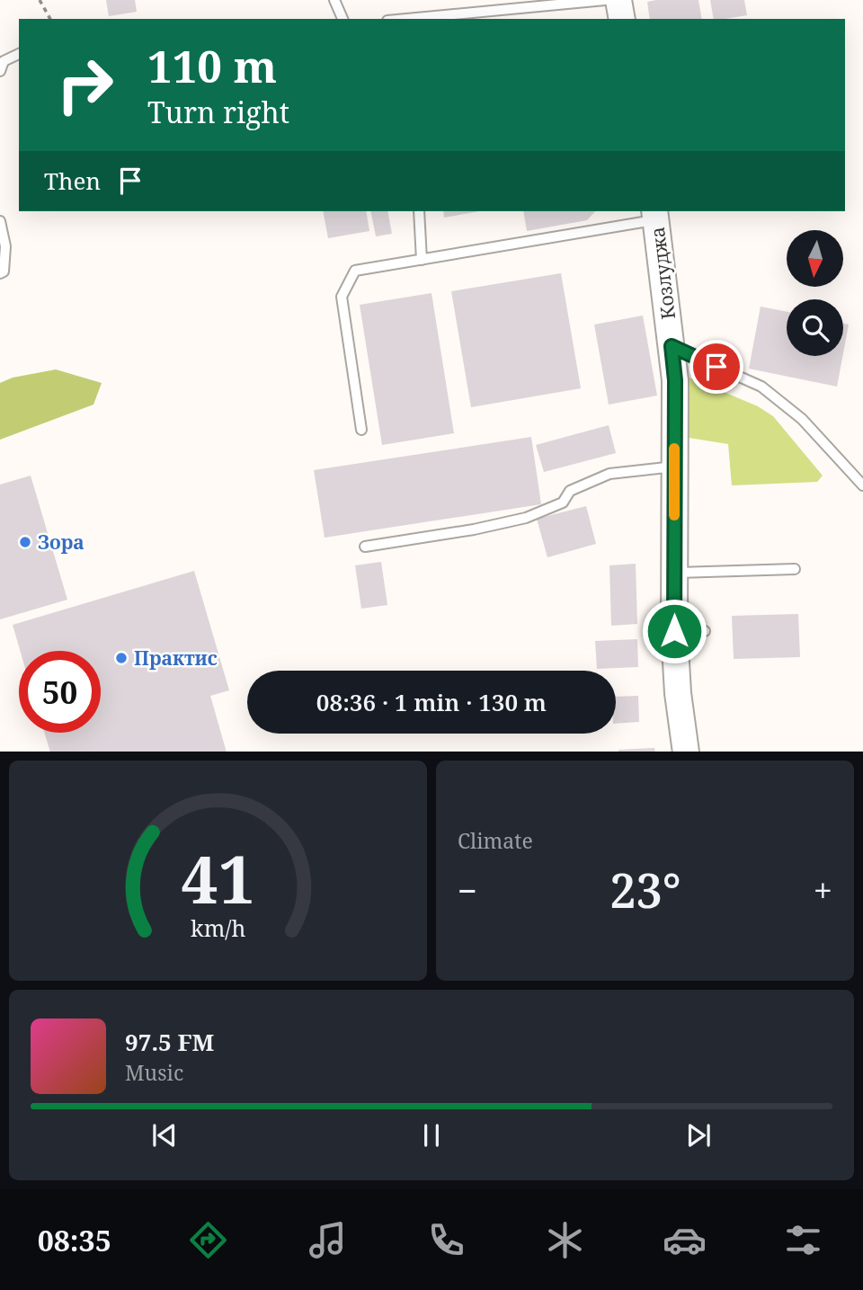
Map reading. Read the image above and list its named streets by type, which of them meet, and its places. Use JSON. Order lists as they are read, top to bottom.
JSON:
{
  "streets": {
    "main road": ["Козлуджа"]
  },
  "places": ["Зора", "Практис"],
  "north": "bottom",
  "page": {
    "turn": ["110 m", "Turn right"],
    "then": "Then",
    "limit": "50",
    "trip": "08:36 · 1 min · 130 m",
    "tile": "Climate",
    "heat": ["−", "23°", "+"],
    "song": ["97.5 FM", "Music"],
    "tabs": "08:35",
    "gauge": ["41", "km/h"]
  }
}
